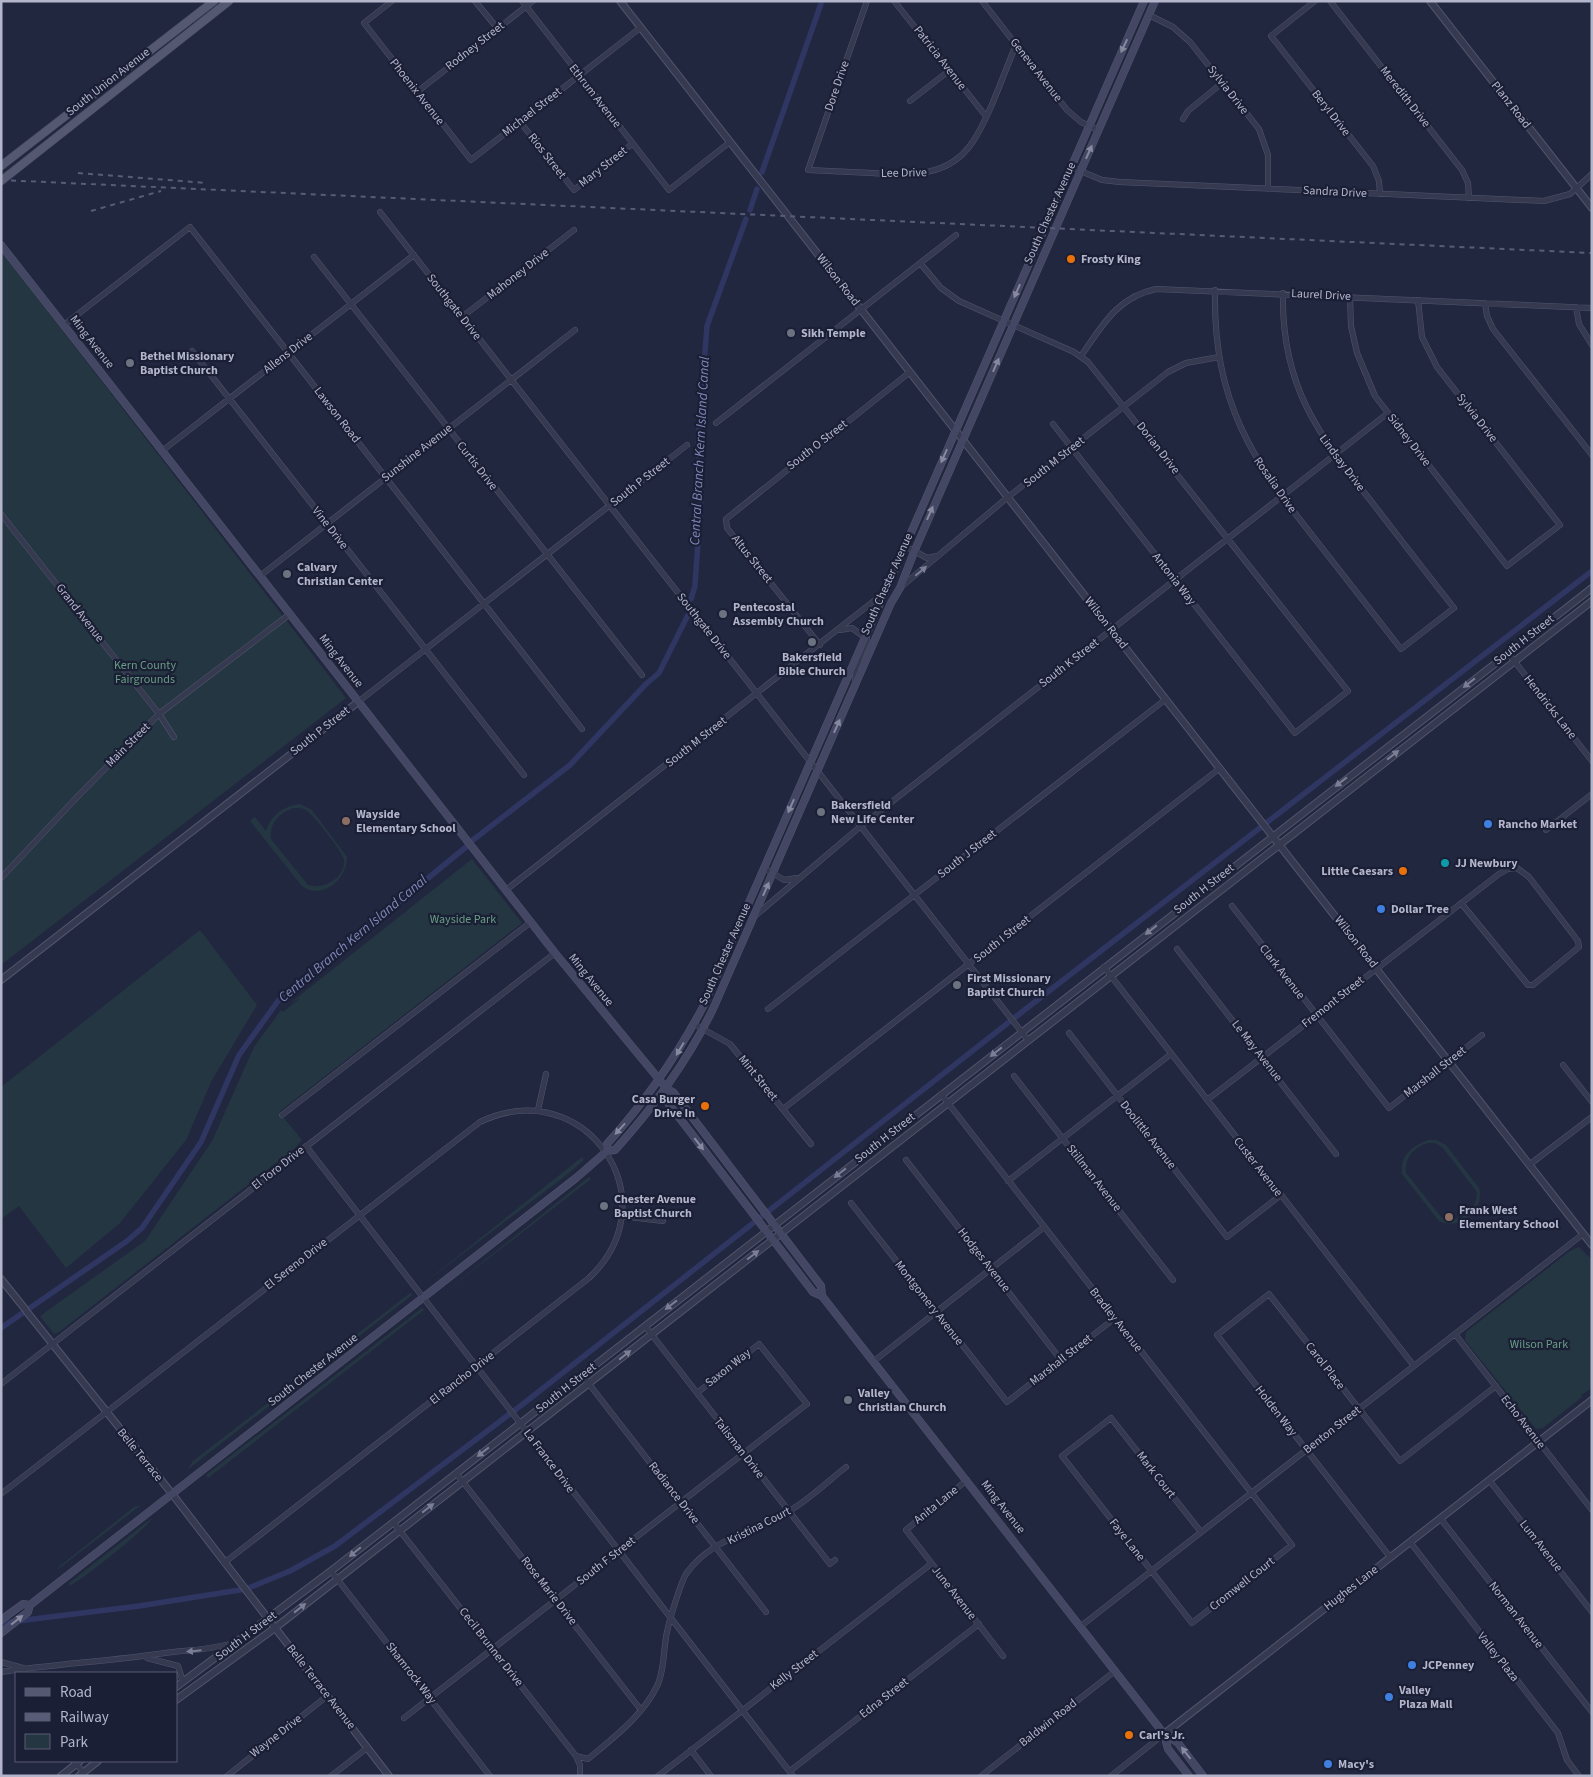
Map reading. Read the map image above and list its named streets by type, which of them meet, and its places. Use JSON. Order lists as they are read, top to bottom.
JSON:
{
  "streets": {
    "main road": ["South Union Avenue", "South Chester Avenue", "Ming Avenue"],
    "street": [
      "Rodney Street",
      "Patricia Avenue",
      "Geneva Avenue",
      "Dore Drive",
      "Sylvia Drive",
      "Phoenix Avenue",
      "Ethrum Avenue",
      "Meredith Drive",
      "Planz Road",
      "Michael Street",
      "Beryl Drive",
      "Rios Street",
      "Mary Street",
      "Lee Drive",
      "Sandra Drive",
      "Mahoney Drive",
      "Wilson Road",
      "Laurel Drive",
      "Southgate Drive",
      "Allens Drive",
      "Lawson Road",
      "Sidney Drive",
      "South O Street",
      "Dorian Drive",
      "Sunshine Avenue",
      "South M Street",
      "Lindsay Drive",
      "Curtis Drive",
      "South P Street",
      "Rosalia Drive",
      "Vine Drive",
      "Altus Street",
      "Antonia Way",
      "Grand Avenue",
      "South H Street",
      "South K Street",
      "Hendricks Lane",
      "Main Street",
      "South J Street",
      "South I Street",
      "Clark Avenue",
      "Fremont Street",
      "Le May Avenue",
      "Marshall Street",
      "Mint Street",
      "Doolittle Avenue",
      "Custer Avenue",
      "El Toro Drive",
      "Stillman Avenue",
      "Hodges Avenue",
      "El Sereno Drive",
      "Montgomery Avenue",
      "Bradley Avenue",
      "Carol Place",
      "Saxon Way",
      "El Rancho Drive",
      "Holden Way",
      "Echo Avenue",
      "Benton Street",
      "Talisman Drive",
      "Belle Terrace",
      "La France Drive",
      "Mark Court",
      "Radiance Drive",
      "Anita Lane",
      "Kristina Court",
      "Faye Lane",
      "Lum Avenue",
      "South F Street",
      "Cromwell Court",
      "Hughes Lane",
      "Rose Marie Drive",
      "June Avenue",
      "Norman Avenue",
      "Cecil Brunner Drive",
      "Valley Plaza",
      "Kelly Street",
      "Shamrock Way",
      "Belle Terrace Avenue",
      "Edna Street",
      "Baldwin Road",
      "Wayne Drive"
    ]
  },
  "crossings": [
    ["Rodney Street", "Phoenix Avenue"],
    ["Rodney Street", "Ethrum Avenue"],
    ["Patricia Avenue", "Lee Drive"],
    ["Geneva Avenue", "Lee Drive"],
    ["Geneva Avenue", "South Chester Avenue"],
    ["Dore Drive", "Lee Drive"],
    ["Sylvia Drive", "Sandra Drive"],
    ["Sylvia Drive", "South Chester Avenue"],
    ["Sylvia Drive", "Laurel Drive"],
    ["Sylvia Drive", "Sidney Drive"],
    ["Phoenix Avenue", "Michael Street"],
    ["Ethrum Avenue", "Michael Street"],
    ["Ethrum Avenue", "Mary Street"],
    ["Ethrum Avenue", "Wilson Road"],
    ["Meredith Drive", "Sandra Drive"],
    ["Planz Road", "Sandra Drive"],
    ["Michael Street", "Rios Street"],
    ["Michael Street", "Wilson Road"],
    ["Beryl Drive", "Sandra Drive"],
    ["Rios Street", "Mary Street"],
    ["Sandra Drive", "South Chester Avenue"],
    ["South Chester Avenue", "Wilson Road"],
    ["South Chester Avenue", "Southgate Drive"],
    ["South Chester Avenue", "Ming Avenue"],
    ["South Chester Avenue", "Dorian Drive"],
    ["South Chester Avenue", "South M Street"],
    ["South Chester Avenue", "South K Street"],
    ["South Chester Avenue", "Mint Street"],
    ["South Chester Avenue", "El Sereno Drive"],
    ["South Chester Avenue", "El Rancho Drive"],
    ["South Chester Avenue", "Belle Terrace"],
    ["South Chester Avenue", "La France Drive"],
    ["Mahoney Drive", "Southgate Drive"],
    ["Wilson Road", "South O Street"],
    ["Wilson Road", "South M Street"],
    ["Wilson Road", "South H Street"],
    ["Wilson Road", "South K Street"],
    ["Wilson Road", "South J Street"],
    ["Wilson Road", "South I Street"],
    ["Wilson Road", "Fremont Street"],
    ["Wilson Road", "Marshall Street"],
    ["Wilson Road", "Benton Street"],
    ["Laurel Drive", "Sidney Drive"],
    ["Laurel Drive", "Dorian Drive"],
    ["Laurel Drive", "Lindsay Drive"],
    ["Laurel Drive", "Rosalia Drive"],
    ["Southgate Drive", "Allens Drive"],
    ["Southgate Drive", "Sunshine Avenue"],
    ["Southgate Drive", "South M Street"],
    ["Southgate Drive", "South P Street"],
    ["Southgate Drive", "South H Street"],
    ["Southgate Drive", "South K Street"],
    ["Southgate Drive", "South J Street"],
    ["Southgate Drive", "South I Street"],
    ["Ming Avenue", "Allens Drive"],
    ["Ming Avenue", "Lawson Road"],
    ["Ming Avenue", "Sunshine Avenue"],
    ["Ming Avenue", "South M Street"],
    ["Ming Avenue", "South P Street"],
    ["Ming Avenue", "South H Street"],
    ["Ming Avenue", "Main Street"],
    ["Ming Avenue", "El Toro Drive"],
    ["Ming Avenue", "Benton Street"],
    ["Ming Avenue", "Anita Lane"],
    ["Ming Avenue", "Hughes Lane"],
    ["Ming Avenue", "Baldwin Road"],
    ["Allens Drive", "Lawson Road"],
    ["Allens Drive", "Curtis Drive"],
    ["Allens Drive", "Vine Drive"],
    ["Lawson Road", "Sunshine Avenue"],
    ["Lawson Road", "South P Street"],
    ["Sidney Drive", "South K Street"],
    ["South O Street", "Altus Street"],
    ["Dorian Drive", "South M Street"],
    ["Dorian Drive", "Antonia Way"],
    ["Dorian Drive", "South K Street"],
    ["Sunshine Avenue", "Curtis Drive"],
    ["Sunshine Avenue", "Vine Drive"],
    ["South M Street", "Rosalia Drive"],
    ["South M Street", "Altus Street"],
    ["South M Street", "Antonia Way"],
    ["Lindsay Drive", "Rosalia Drive"],
    ["Lindsay Drive", "South K Street"],
    ["Curtis Drive", "South P Street"],
    ["South P Street", "Vine Drive"],
    ["Rosalia Drive", "South K Street"],
    ["Antonia Way", "South K Street"],
    ["Grand Avenue", "Main Street"],
    ["South H Street", "Hendricks Lane"],
    ["South H Street", "Custer Avenue"],
    ["South H Street", "Bradley Avenue"],
    ["South H Street", "Talisman Drive"],
    ["South H Street", "La France Drive"],
    ["South H Street", "Radiance Drive"],
    ["South H Street", "Rose Marie Drive"],
    ["South H Street", "Cecil Brunner Drive"],
    ["South H Street", "Shamrock Way"],
    ["South H Street", "Belle Terrace Avenue"],
    ["South I Street", "Mint Street"],
    ["Clark Avenue", "Fremont Street"],
    ["Clark Avenue", "Marshall Street"],
    ["Fremont Street", "Le May Avenue"],
    ["Fremont Street", "Custer Avenue"],
    ["Marshall Street", "Hodges Avenue"],
    ["Marshall Street", "Montgomery Avenue"],
    ["Marshall Street", "Bradley Avenue"],
    ["Doolittle Avenue", "Custer Avenue"],
    ["Custer Avenue", "Benton Street"],
    ["El Toro Drive", "Belle Terrace"],
    ["El Toro Drive", "La France Drive"],
    ["El Sereno Drive", "El Rancho Drive"],
    ["El Sereno Drive", "Belle Terrace"],
    ["El Sereno Drive", "La France Drive"],
    ["Bradley Avenue", "Benton Street"],
    ["Bradley Avenue", "Cromwell Court"],
    ["Carol Place", "Holden Way"],
    ["Carol Place", "Echo Avenue"],
    ["Carol Place", "Benton Street"],
    ["Saxon Way", "Talisman Drive"],
    ["Saxon Way", "South F Street"],
    ["El Rancho Drive", "Belle Terrace"],
    ["El Rancho Drive", "La France Drive"],
    ["Holden Way", "Benton Street"],
    ["Holden Way", "Hughes Lane"],
    ["Echo Avenue", "Benton Street"],
    ["Echo Avenue", "Hughes Lane"],
    ["Benton Street", "Mark Court"],
    ["Benton Street", "Faye Lane"],
    ["Talisman Drive", "Kristina Court"],
    ["Talisman Drive", "South F Street"],
    ["Belle Terrace", "Belle Terrace Avenue"],
    ["La France Drive", "Kristina Court"],
    ["La France Drive", "South F Street"],
    ["La France Drive", "Kelly Street"],
    ["La France Drive", "Edna Street"],
    ["Mark Court", "Faye Lane"],
    ["Radiance Drive", "Kristina Court"],
    ["Radiance Drive", "South F Street"],
    ["Anita Lane", "June Avenue"],
    ["Kristina Court", "Rose Marie Drive"],
    ["Kristina Court", "Cecil Brunner Drive"],
    ["Faye Lane", "Cromwell Court"],
    ["Lum Avenue", "Hughes Lane"],
    ["South F Street", "Rose Marie Drive"],
    ["South F Street", "Cecil Brunner Drive"],
    ["South F Street", "Shamrock Way"],
    ["Hughes Lane", "Norman Avenue"],
    ["Hughes Lane", "Valley Plaza"],
    ["June Avenue", "Kelly Street"],
    ["June Avenue", "Edna Street"],
    ["Belle Terrace Avenue", "Wayne Drive"]
  ],
  "water": ["Central Branch Kern Island Canal"],
  "parks": ["Kern County Fairgrounds", "Wayside Park", "Wilson Park"],
  "places": [
    "Frosty King",
    "Sikh Temple",
    "Bethel Missionary Baptist Church",
    "Calvary Christian Center",
    "Pentecostal Assembly Church",
    "Bakersfield Bible Church",
    "Bakersfield New Life Center",
    "Wayside Elementary School",
    "Rancho Market",
    "JJ Newbury",
    "Little Caesars",
    "Dollar Tree",
    "First Missionary Baptist Church",
    "Casa Burger Drive In",
    "Chester Avenue Baptist Church",
    "Frank West Elementary School",
    "Valley Christian Church",
    "JCPenney",
    "Valley Plaza Mall",
    "Carl's Jr.",
    "Macy's"
  ],
  "legend": ["Road", "Railway", "Park"]
}
